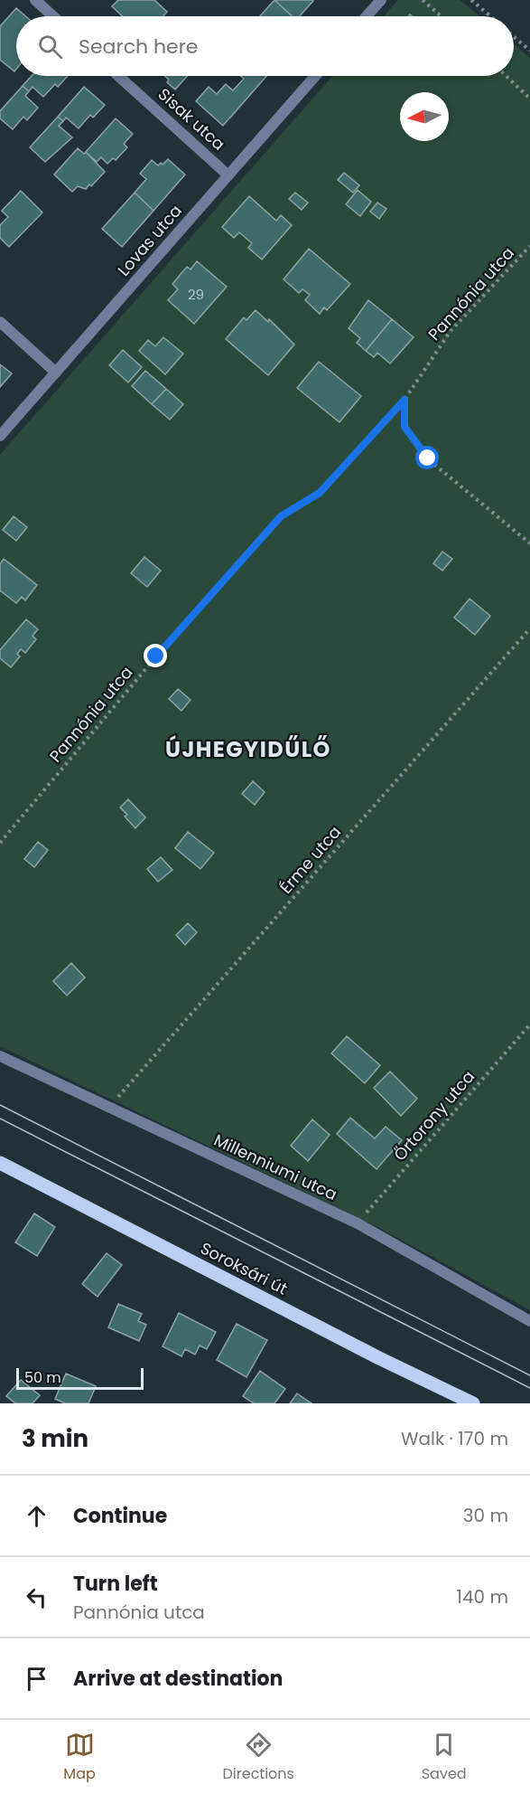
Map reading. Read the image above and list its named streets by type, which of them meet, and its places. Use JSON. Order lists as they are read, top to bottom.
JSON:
{
  "streets": {
    "main road": ["Soroksári út"],
    "street": ["Sisak utca", "Lovas utca", "Millenniumi utca"],
    "path": ["Pannónia utca", "Érme utca", "Őrtorony utca"]
  },
  "crossings": [
    ["Sisak utca", "Lovas utca"],
    ["Érme utca", "Millenniumi utca"],
    ["Őrtorony utca", "Millenniumi utca"]
  ],
  "districts": ["ÚJHEGYIDŰLŐ"],
  "house_numbers": ["29"],
  "scale_bar": "50 m",
  "north": "left",
  "page": {
    "search": "Search here",
    "scale": "50 m",
    "heading": ["3 min", "Walk · 170 m"],
    "list": [
      ["Continue", "30 m"],
      ["Turn left", "Pannónia utca", "140 m"],
      "Arrive at destination"
    ],
    "nav": ["Map", "Directions", "Saved"]
  }
}
